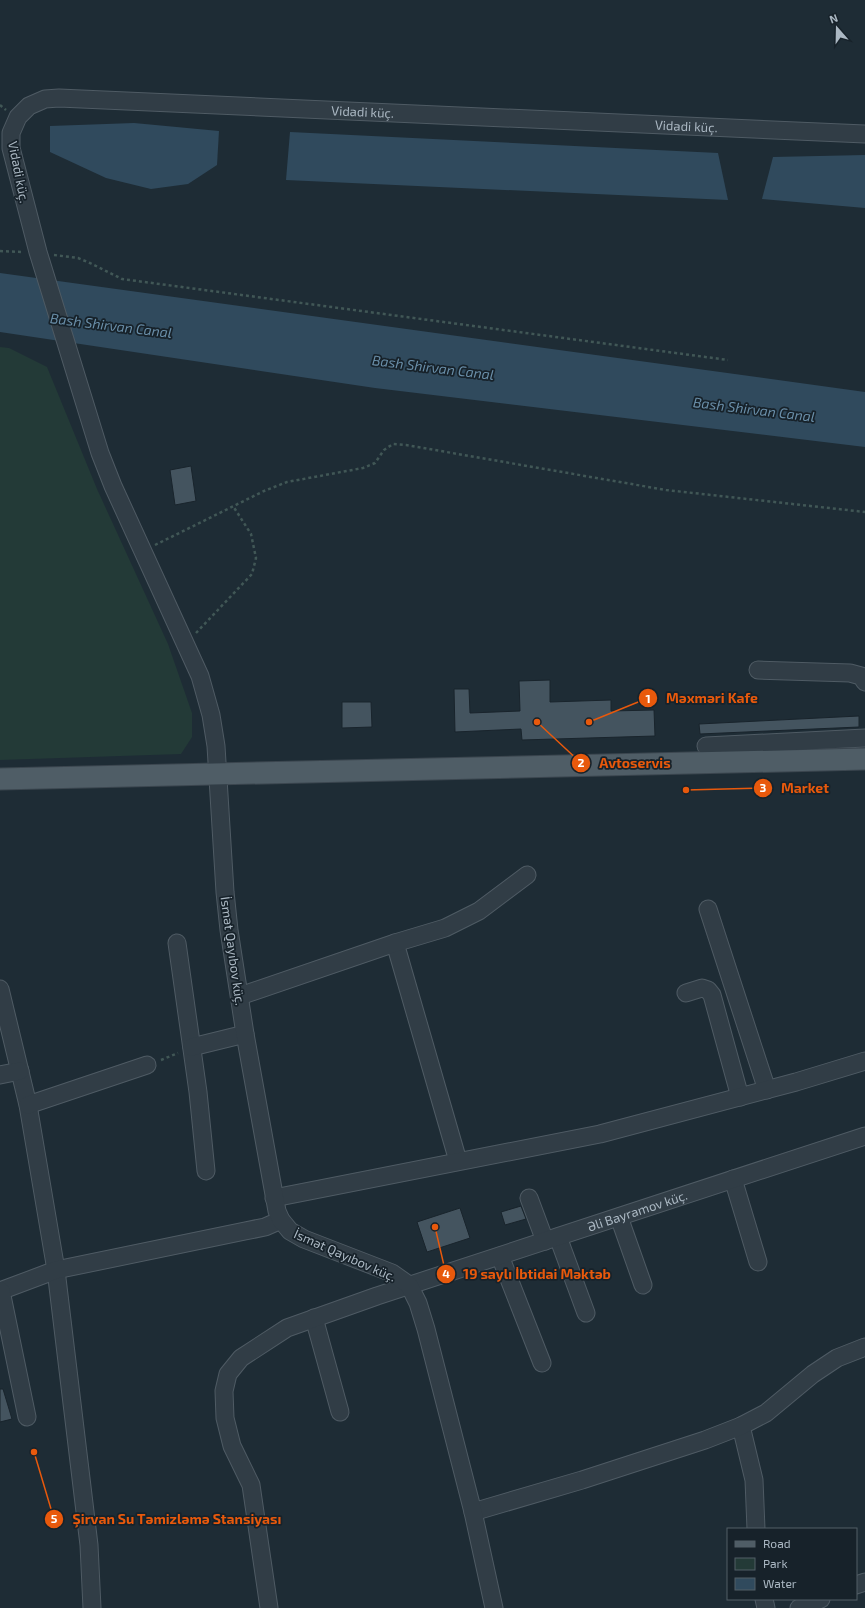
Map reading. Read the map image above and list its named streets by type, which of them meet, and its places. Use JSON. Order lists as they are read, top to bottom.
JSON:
{
  "streets": {
    "street": ["Vidadi küç.", "İsmət Qayıbov küç.", "Əli Bayramov küç."]
  },
  "crossings": [
    ["Vidadi küç.", "İsmət Qayıbov küç."],
    ["İsmət Qayıbov küç.", "Əli Bayramov küç."]
  ],
  "water": ["Bash Shirvan Canal"],
  "places": [
    "Avtoservis",
    "Məxməri Kafe",
    "Market",
    "19 saylı İbtidai Məktəb",
    "Şirvan Su Təmizləmə Stansiyası"
  ],
  "legend": ["Road", "Park", "Water"],
  "north": "top"
}
